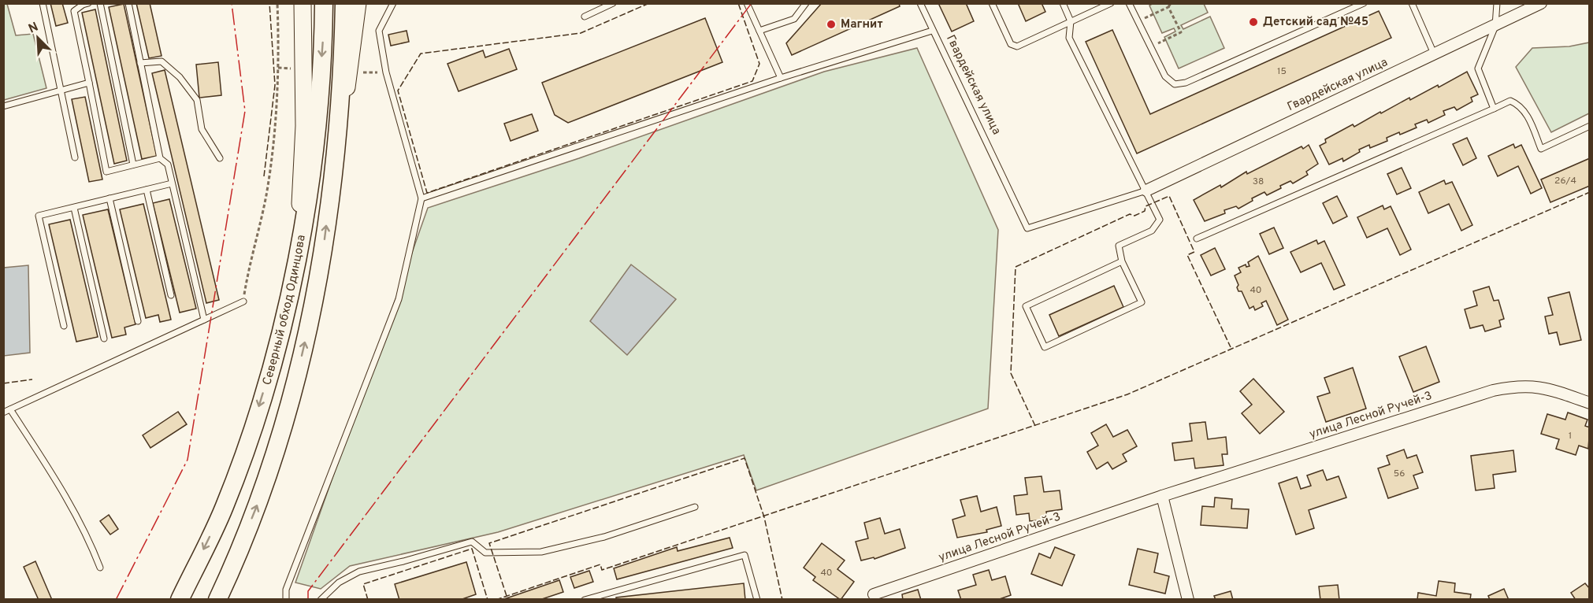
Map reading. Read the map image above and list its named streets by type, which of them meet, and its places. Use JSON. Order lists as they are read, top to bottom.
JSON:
{
  "streets": {
    "highway": ["Северный обход Одинцова"],
    "street": ["Гвардейская улица", "улица Лесной Ручей-3"]
  },
  "places": ["Детский сад №45", "Магнит"],
  "house_numbers": [
    "15",
    "26/4",
    "38",
    "40",
    "1",
    "56",
    "40"
  ],
  "north": "top left"
}
